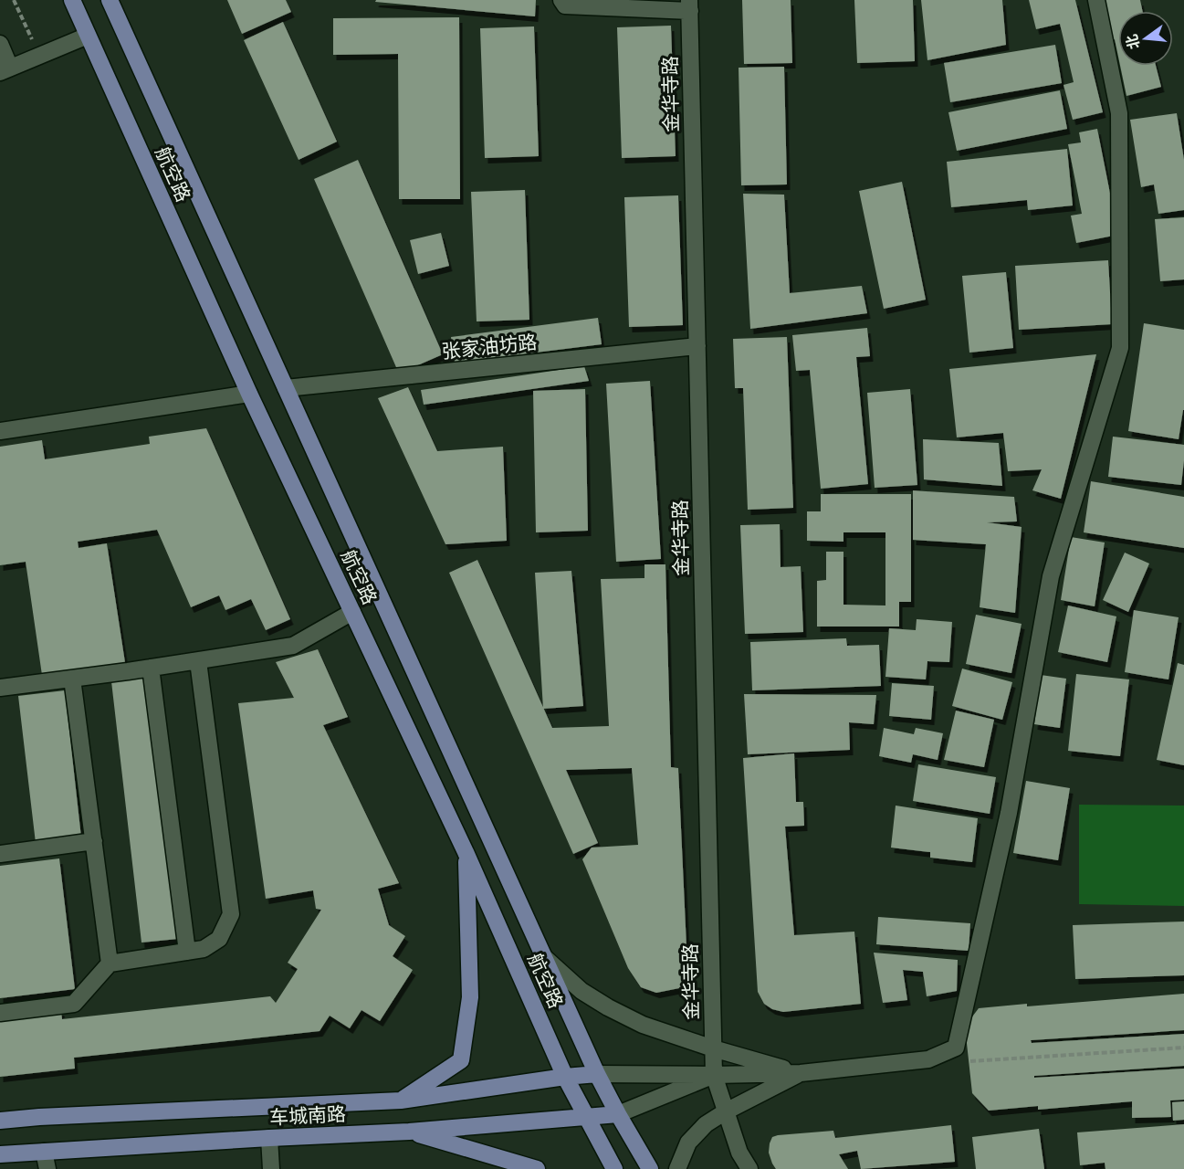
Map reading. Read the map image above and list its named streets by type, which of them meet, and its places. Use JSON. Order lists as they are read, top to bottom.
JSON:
{
  "streets": {
    "main road": ["航空路", "车城南路"],
    "street": ["金华寺路", "张家油坊路"]
  },
  "crossings": [
    ["金华寺路", "张家油坊路"],
    ["航空路", "张家油坊路"],
    ["航空路", "车城南路"]
  ],
  "north": "left"
}
